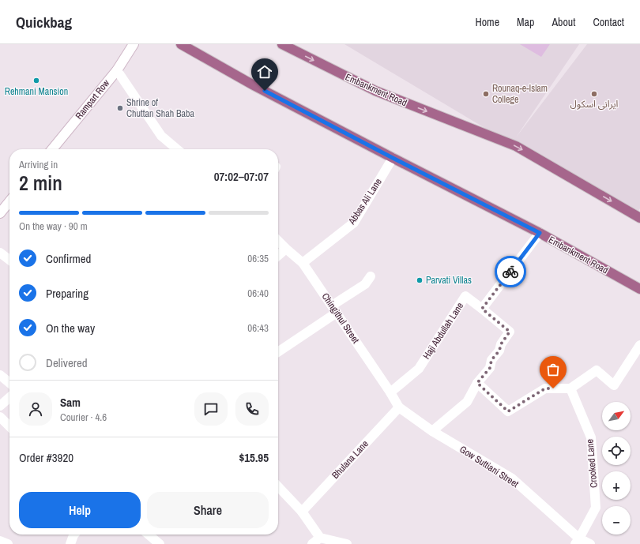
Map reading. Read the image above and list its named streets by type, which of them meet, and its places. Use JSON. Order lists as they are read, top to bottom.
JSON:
{
  "streets": {
    "main road": ["Embankment Road"],
    "street": [
      "Rampart Row",
      "Abbas Ali Lane",
      "Chingithul Street",
      "Haji Abdullah Lane",
      "Bhulana Lane",
      "Crooked Lane",
      "Gow Suttiani Street"
    ]
  },
  "crossings": [
    ["Embankment Road", "Abbas Ali Lane"],
    ["Abbas Ali Lane", "Chingithul Street"],
    ["Chingithul Street", "Haji Abdullah Lane"],
    ["Chingithul Street", "Bhulana Lane"],
    ["Chingithul Street", "Gow Suttiani Street"],
    ["Bhulana Lane", "Gow Suttiani Street"],
    ["Crooked Lane", "Gow Suttiani Street"]
  ],
  "places": [
    "Rehmani Mansion",
    "Rounaq-e-Islam College",
    "ایرانی اسکول",
    "Shrine of Chuttan Shah Baba",
    "Parvati Villas"
  ],
  "north": "top right",
  "page": {
    "header": "Quickbag",
    "nav": [
      "Home",
      "Map",
      "About",
      "Contact"
    ],
    "heading": ["2 min", "Arriving in", "07:02–07:07"],
    "panel": [
      "Sam",
      "Courier · 4.6",
      "Order #3920",
      "$15.95"
    ],
    "bar": "On the way · 90 m",
    "list": [
      ["Confirmed", "06:35"],
      ["Preparing", "06:40"],
      ["On the way", "06:43"],
      "Delivered"
    ],
    "map_buttons": ["+", "−"],
    "buttons": ["Help", "Share"]
  }
}
